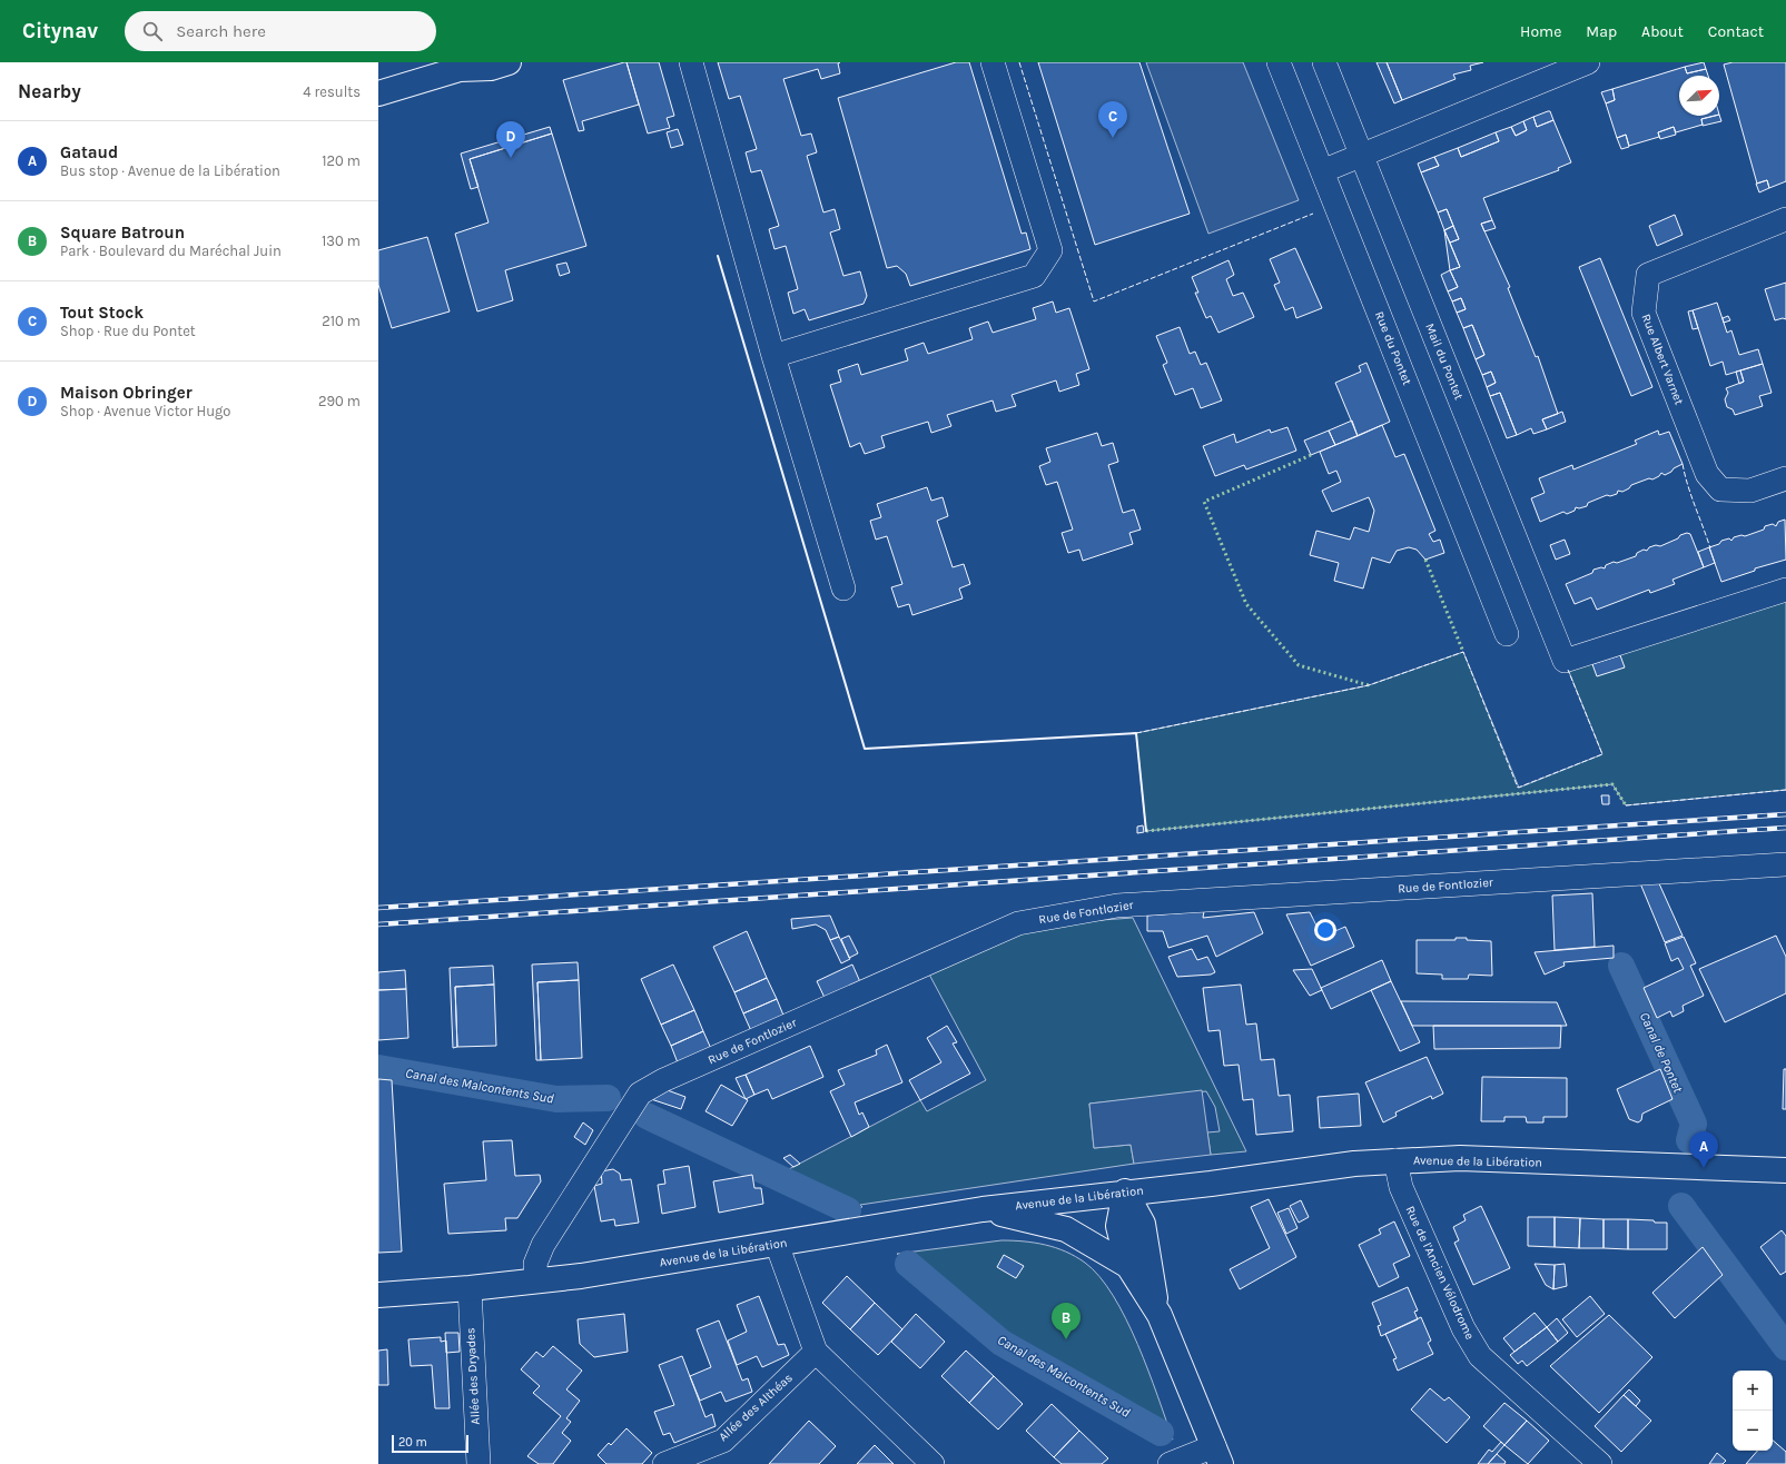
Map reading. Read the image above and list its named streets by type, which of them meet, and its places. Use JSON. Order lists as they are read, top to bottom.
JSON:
{
  "streets": {
    "main road": ["Avenue de la Libération"],
    "street": [
      "Rue du Pontet",
      "Rue Albert Varnet",
      "Mail du Pontet",
      "Rue de Fontlozier",
      "Rue de l'Ancien Vélodrome",
      "Allée des Dryades",
      "Allée des Althéas"
    ]
  },
  "crossings": [
    ["Rue de Fontlozier", "Avenue de la Libération"],
    ["Avenue de la Libération", "Rue de l'Ancien Vélodrome"],
    ["Avenue de la Libération", "Allée des Dryades"]
  ],
  "water": ["Canal de Pontet", "Canal des Malcontents Sud"],
  "scale_bar": "20 m",
  "north": "top right",
  "page": {
    "header": "Citynav",
    "search": "Search here",
    "nav": [
      "Home",
      "Map",
      "About",
      "Contact"
    ],
    "heading": ["Nearby", "4 results"],
    "pins": [
      "C",
      "D",
      "A",
      "B"
    ],
    "list": [
      {
        "mark": "A",
        "name": "Gataud",
        "note": "Bus stop · Avenue de la Libération",
        "value": "120 m"
      },
      {
        "mark": "B",
        "name": "Square Batroun",
        "note": "Park · Boulevard du Maréchal Juin",
        "value": "130 m"
      },
      {
        "mark": "C",
        "name": "Tout Stock",
        "note": "Shop · Rue du Pontet",
        "value": "210 m"
      },
      {
        "mark": "D",
        "name": "Maison Obringer",
        "note": "Shop · Avenue Victor Hugo",
        "value": "290 m"
      }
    ],
    "map_buttons": ["+", "−"],
    "scale": "20 m"
  }
}
